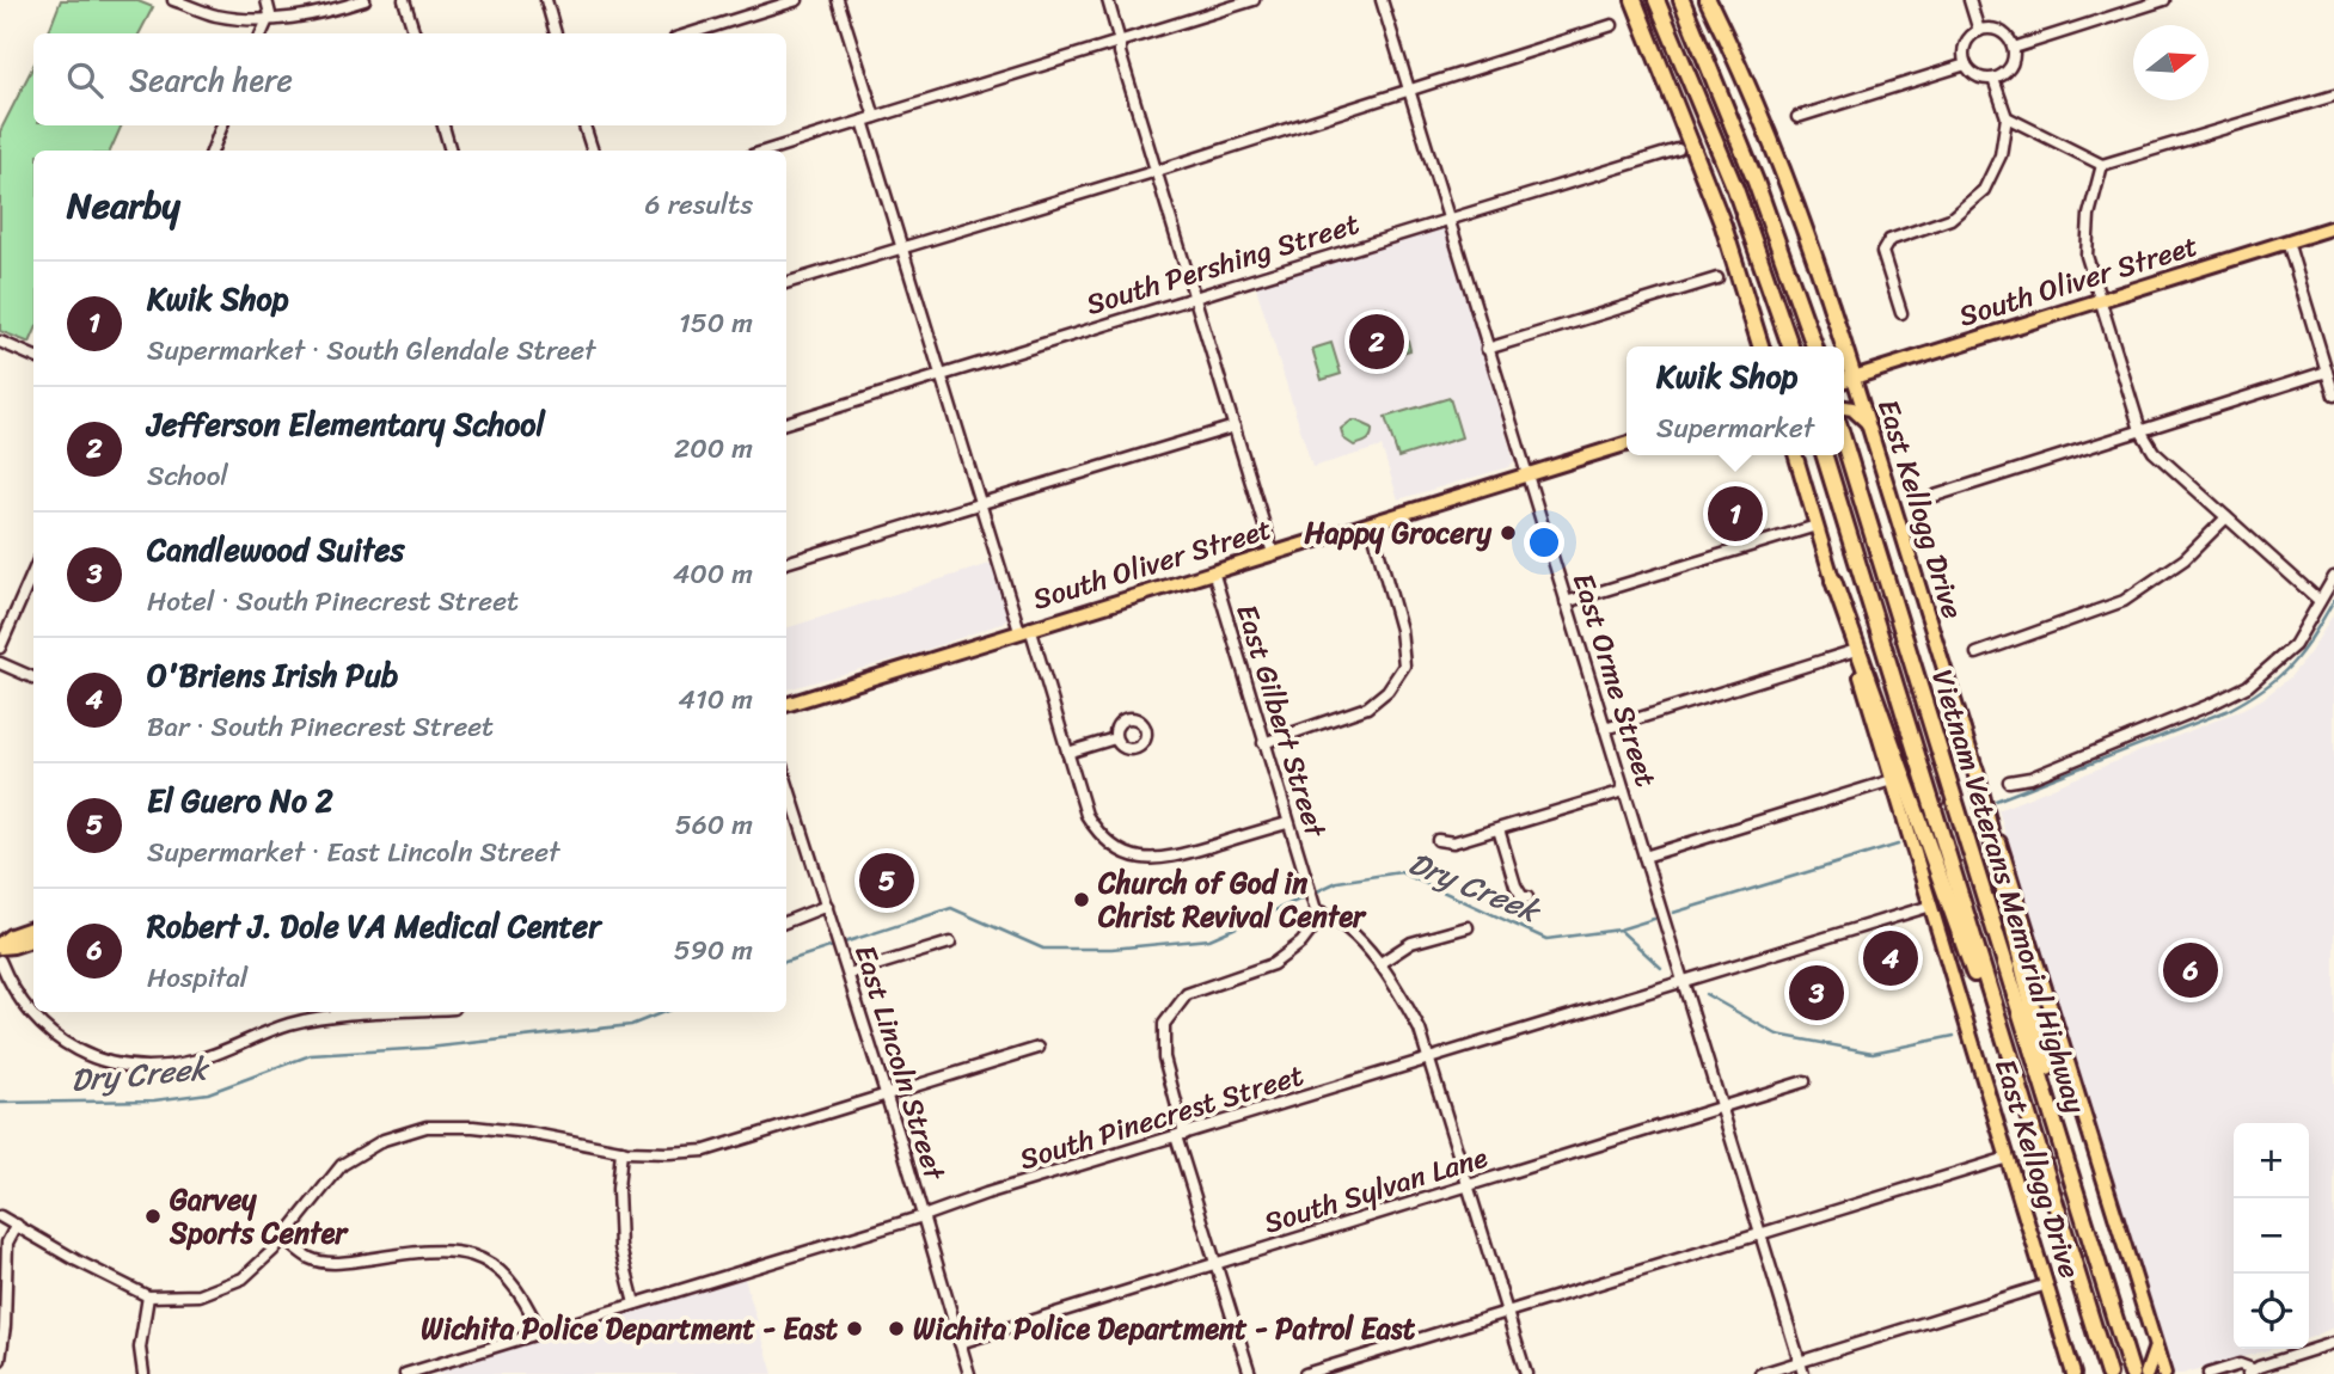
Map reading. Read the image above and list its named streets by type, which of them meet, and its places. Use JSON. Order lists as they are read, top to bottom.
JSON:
{
  "streets": {
    "highway": ["Vietnam Veterans Memorial Highway"],
    "main road": ["South Oliver Street", "East Kellogg Drive"],
    "street": [
      "South Pershing Street",
      "East Orme Street",
      "East Gilbert Street",
      "East Lincoln Street",
      "South Pinecrest Street",
      "South Sylvan Lane"
    ]
  },
  "crossings": [
    ["South Pershing Street", "East Orme Street"],
    ["South Oliver Street", "East Kellogg Drive"],
    ["South Oliver Street", "East Orme Street"],
    ["South Oliver Street", "East Gilbert Street"],
    ["East Kellogg Drive", "South Pinecrest Street"],
    ["East Orme Street", "South Pinecrest Street"],
    ["East Orme Street", "South Sylvan Lane"],
    ["East Gilbert Street", "South Pinecrest Street"],
    ["East Gilbert Street", "South Sylvan Lane"],
    ["East Lincoln Street", "South Pinecrest Street"],
    ["East Lincoln Street", "South Sylvan Lane"]
  ],
  "water": ["Dry Creek"],
  "places": [
    "Happy Grocery",
    "Church of God in Christ Revival Center",
    "Garvey Sports Center",
    "Wichita Police Department - East",
    "Wichita Police Department - Patrol East"
  ],
  "north": "right",
  "page": {
    "search": "Search here",
    "heading": ["Nearby", "6 results"],
    "list": [
      {
        "mark": "1",
        "name": "Kwik Shop",
        "note": "Supermarket · South Glendale Street",
        "value": "150 m"
      },
      {
        "mark": "2",
        "name": "Jefferson Elementary School",
        "note": "School",
        "value": "200 m"
      },
      {
        "mark": "3",
        "name": "Candlewood Suites",
        "note": "Hotel · South Pinecrest Street",
        "value": "400 m"
      },
      {
        "mark": "4",
        "name": "O'Briens Irish Pub",
        "note": "Bar · South Pinecrest Street",
        "value": "410 m"
      },
      {
        "mark": "5",
        "name": "El Guero No 2",
        "note": "Supermarket · East Lincoln Street",
        "value": "560 m"
      },
      {
        "mark": "6",
        "name": "Robert J. Dole VA Medical Center",
        "note": "Hospital",
        "value": "590 m"
      }
    ],
    "pins": [
      "2",
      "1",
      "5",
      "4",
      "6",
      "3"
    ],
    "popup": ["Kwik Shop", "Supermarket"],
    "map_buttons": ["+", "−"]
  }
}
